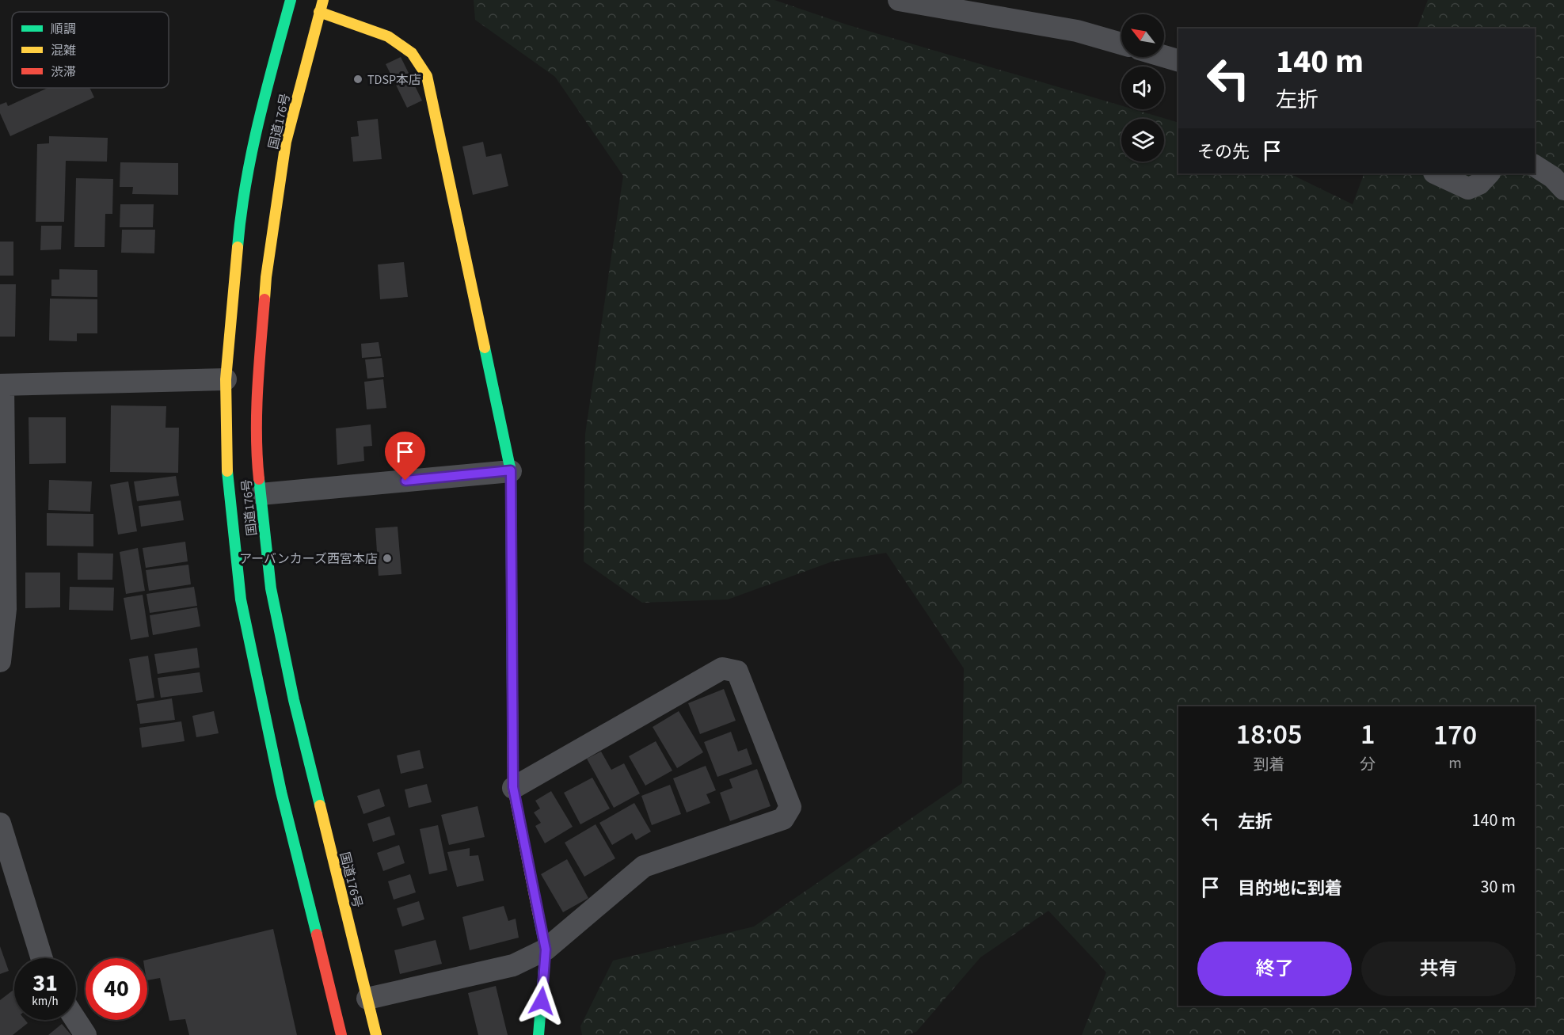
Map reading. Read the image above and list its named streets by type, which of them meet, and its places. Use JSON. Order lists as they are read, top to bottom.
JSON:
{
  "streets": {
    "main road": ["国道176号"]
  },
  "places": ["TDSP本店", "アーバンカーズ西宮本店"],
  "legend": ["順調", "混雑", "渋滞"],
  "north": "top left",
  "page": {
    "turn": ["140 m", "左折"],
    "then": "その先",
    "eta": [
      "18:05",
      "到着",
      "1",
      "分",
      "170",
      "m"
    ],
    "list": [
      {
        "name": "左折",
        "value": "140 m"
      },
      {
        "name": "目的地に到着",
        "value": "30 m"
      }
    ],
    "buttons": ["終了", "共有"],
    "speed": "31 km/h",
    "limit": "40"
  }
}
